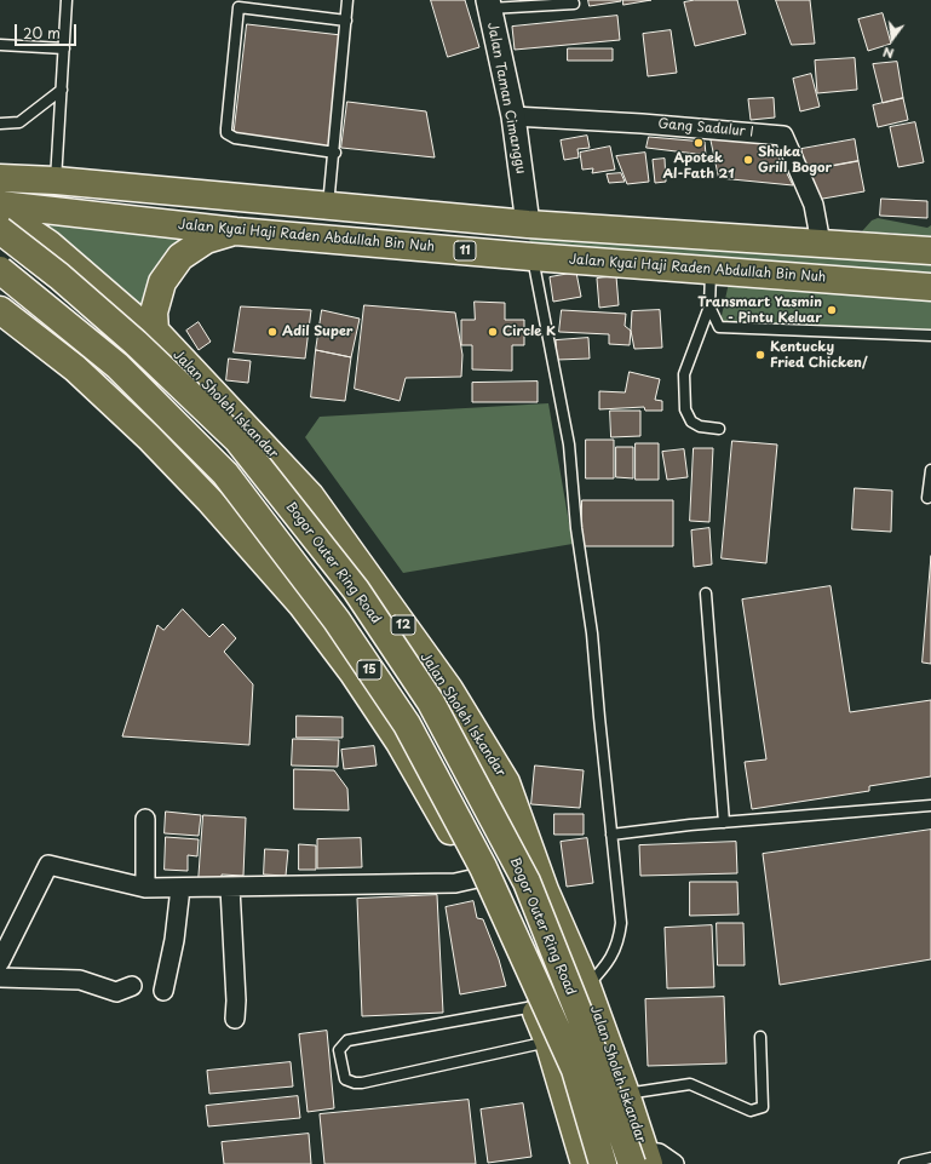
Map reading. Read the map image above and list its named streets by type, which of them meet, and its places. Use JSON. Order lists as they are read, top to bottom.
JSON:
{
  "streets": {
    "highway": [
      "Jalan Kyai Haji Raden Abdullah Bin Nuh",
      "11",
      "Jalan Sholeh Iskandar",
      "Bogor Outer Ring Road",
      "12",
      "15"
    ],
    "street": ["Jalan Taman Cimanggu", "Gang Sadulur I"]
  },
  "crossings": [
    ["Jalan Taman Cimanggu", "Gang Sadulur I"],
    ["Jalan Sholeh Iskandar", "Bogor Outer Ring Road"]
  ],
  "places": [
    "Apotek Al-Fath 21",
    "Shuka Grill Bogor",
    "Transmart Yasmin - Pintu Keluar",
    "Adil Super",
    "Circle K",
    "Kentucky Fried Chicken/"
  ],
  "scale_bar": "20 m",
  "north": "bottom"
}
